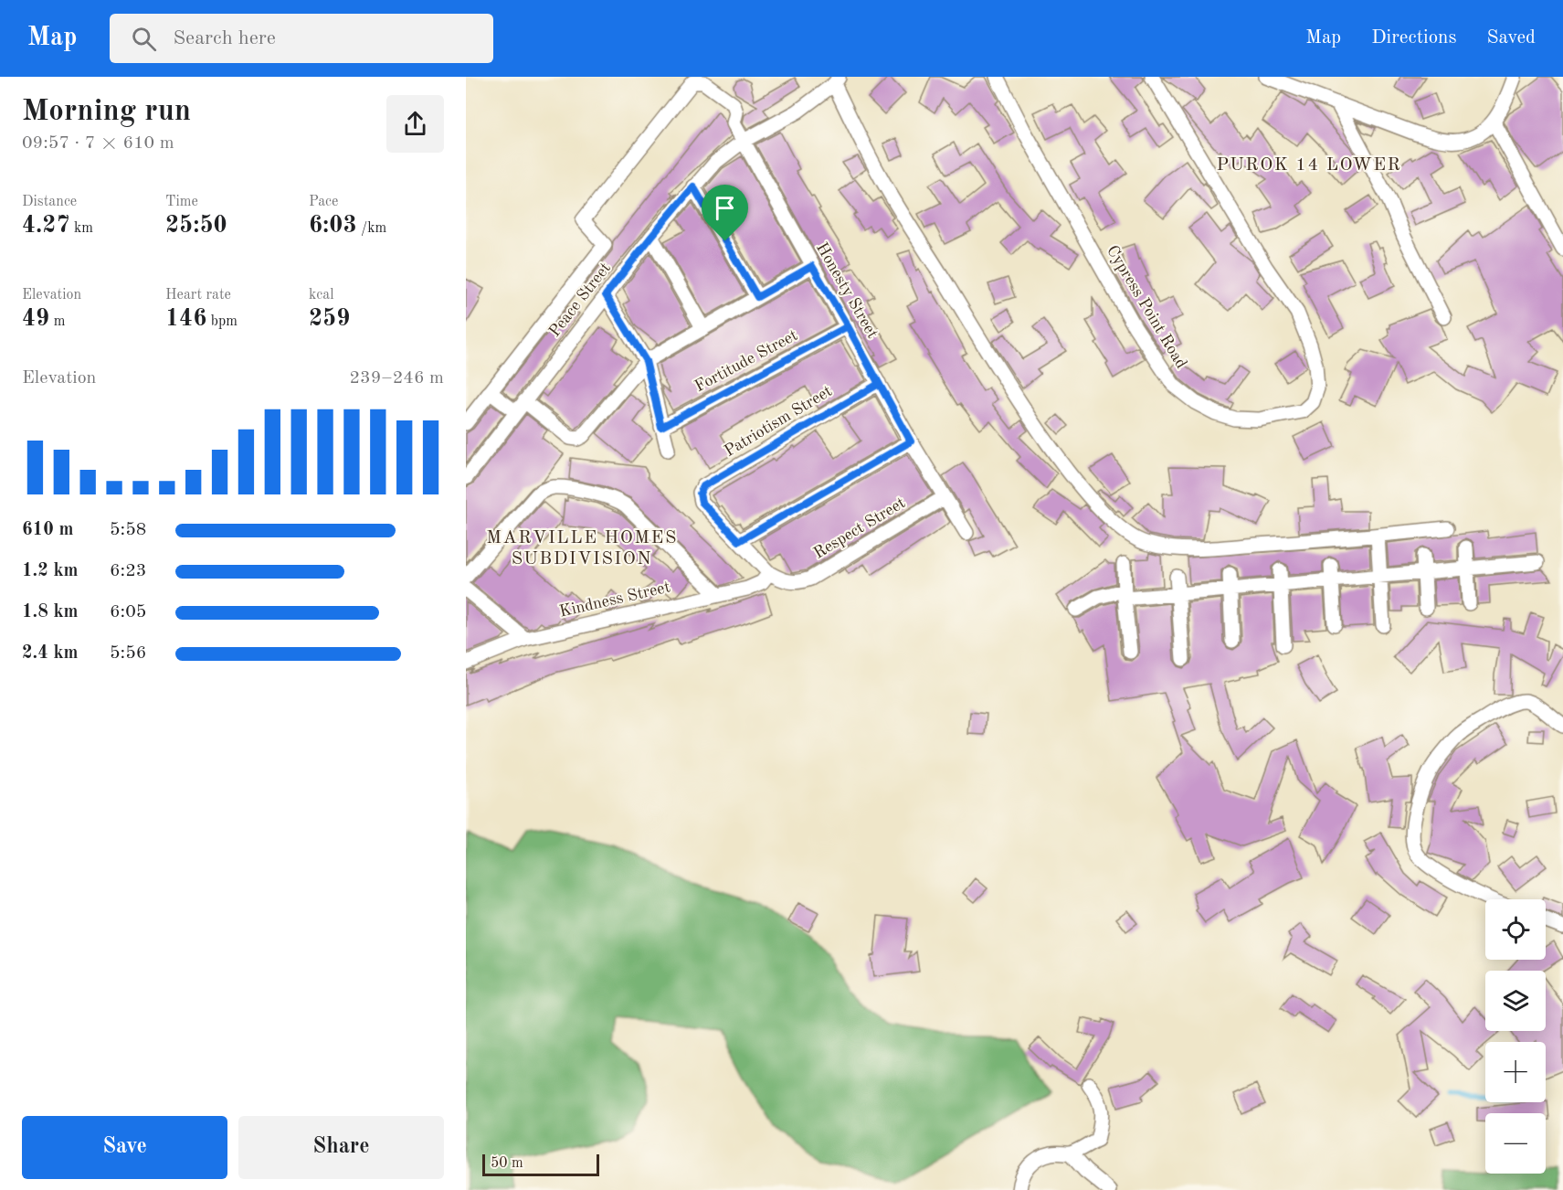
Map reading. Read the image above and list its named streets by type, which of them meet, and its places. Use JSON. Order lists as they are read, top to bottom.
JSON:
{
  "streets": {
    "street": [
      "Honesty Street",
      "Peace Street",
      "Cypress Point Road",
      "Fortitude Street",
      "Patriotism Street",
      "Respect Street",
      "Kindness Street"
    ]
  },
  "crossings": [
    ["Honesty Street", "Peace Street"],
    ["Honesty Street", "Fortitude Street"],
    ["Honesty Street", "Patriotism Street"],
    ["Honesty Street", "Respect Street"],
    ["Respect Street", "Kindness Street"]
  ],
  "districts": ["PUROK 14 LOWER", "MARVILLE HOMES SUBDIVISION"],
  "scale_bar": "50 m",
  "page": {
    "header": "Map",
    "search": "Search here",
    "nav": ["Map", "Directions", "Saved"],
    "heading": ["Morning run", "09:57 · 7 × 610 m"],
    "stats": [
      ["Distance", "4.27 km"],
      ["Time", "25:50"],
      ["Pace", "6:03 /km"],
      ["Elevation", "49 m"],
      ["Heart rate", "146 bpm"],
      ["kcal", "259"]
    ],
    "chart": ["Elevation", "239–246 m"],
    "list": [
      {
        "name": "610 m",
        "note": "5:58"
      },
      {
        "name": "1.2 km",
        "note": "6:23"
      },
      {
        "name": "1.8 km",
        "note": "6:05"
      },
      {
        "name": "2.4 km",
        "note": "5:56"
      }
    ],
    "map_buttons": ["+", "−"],
    "buttons": ["Save", "Share"],
    "scale": "50 m"
  }
}
